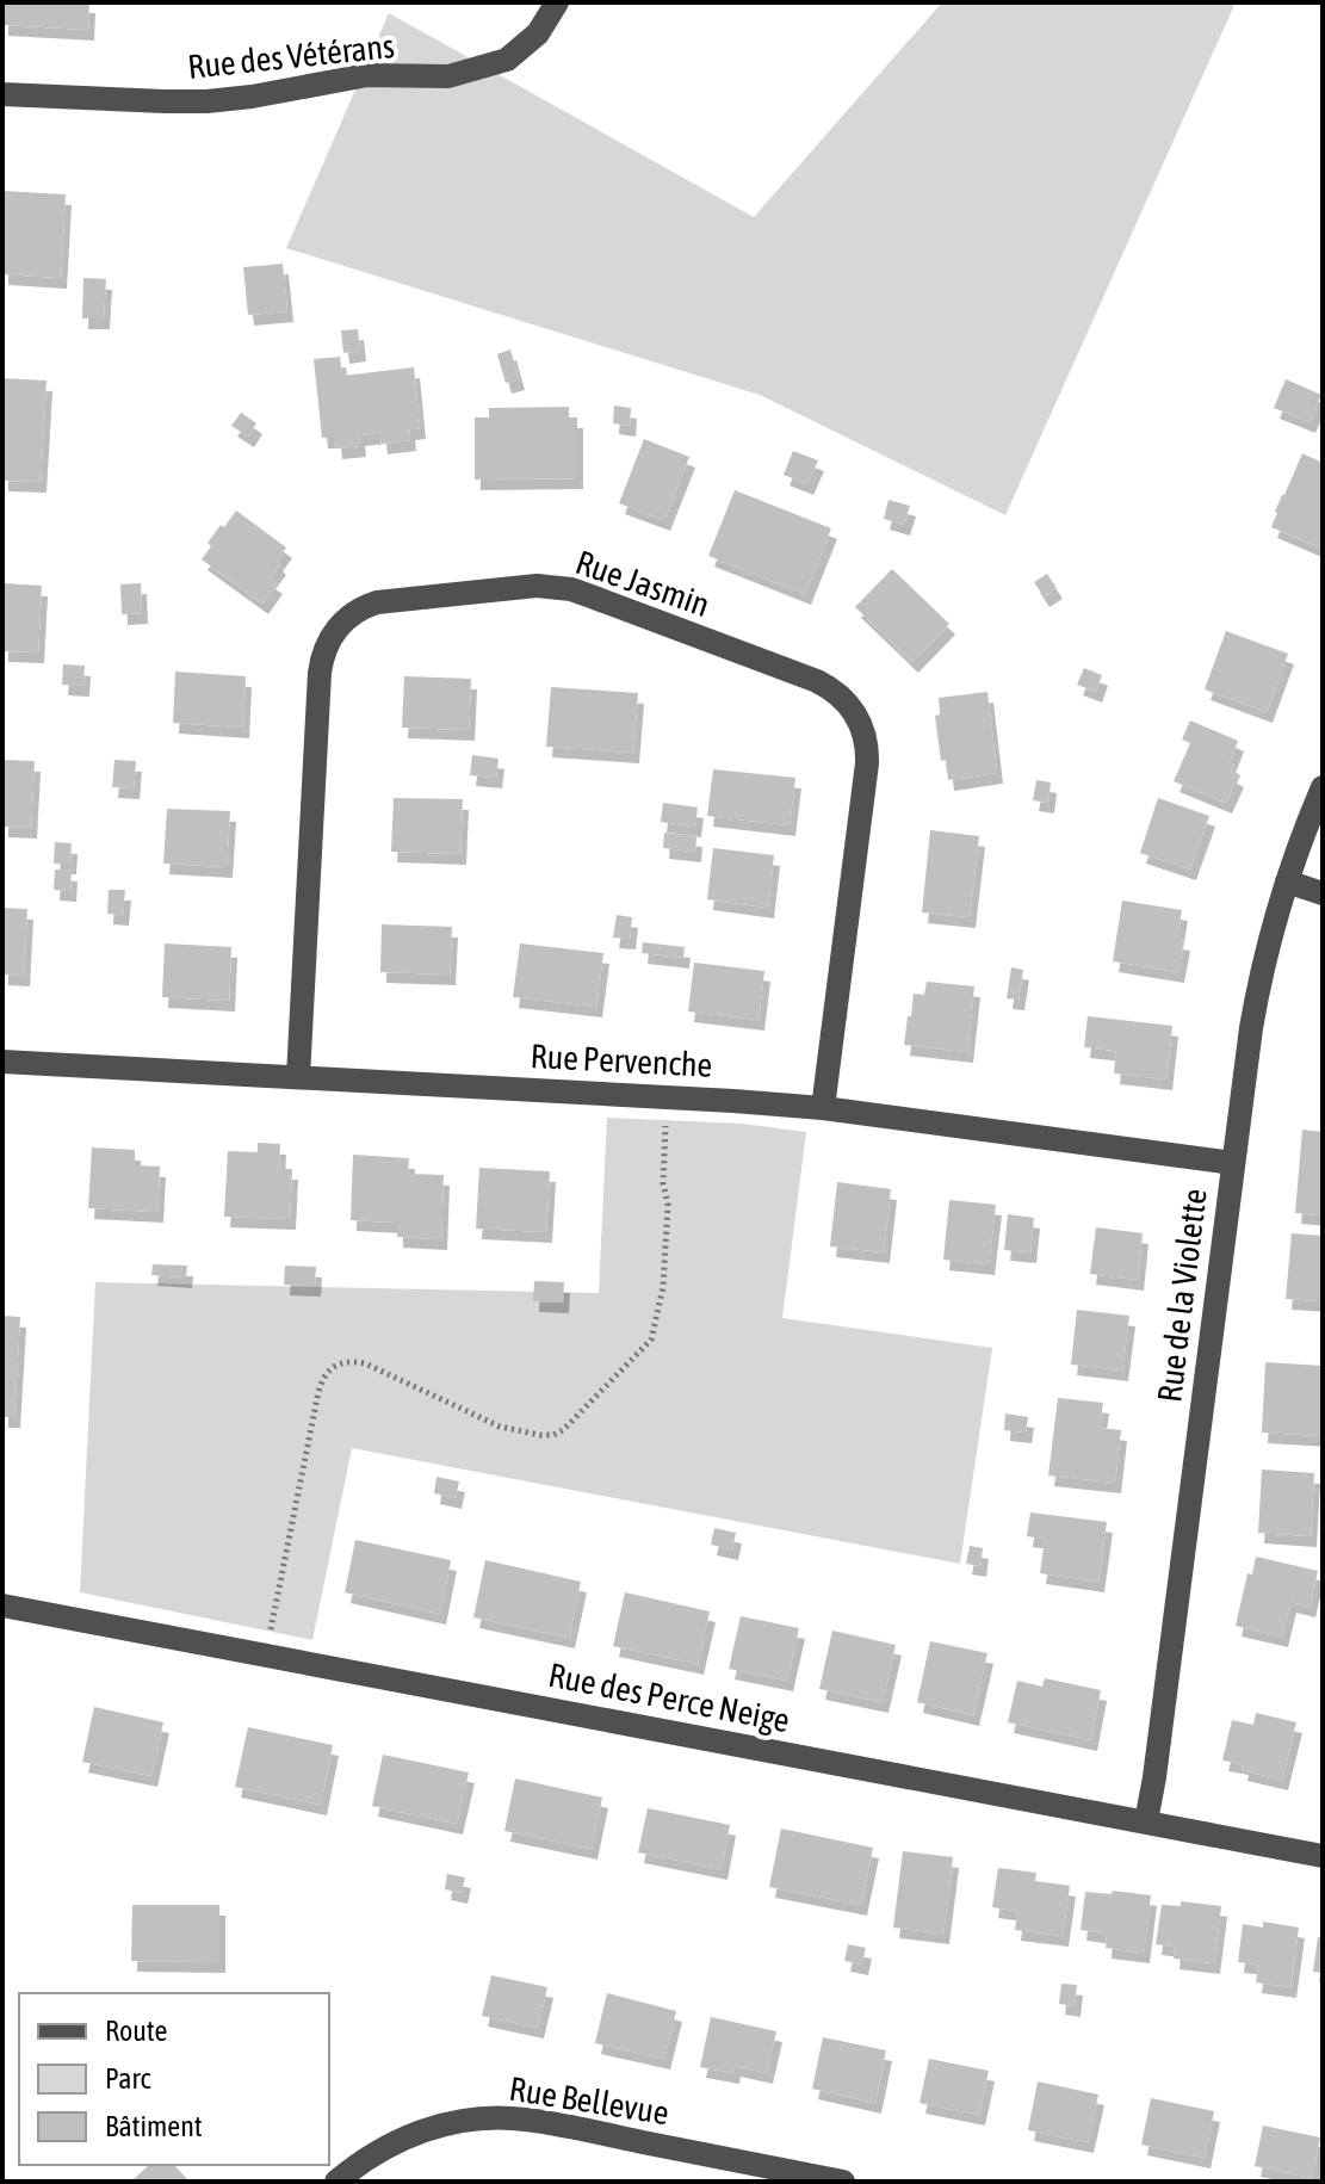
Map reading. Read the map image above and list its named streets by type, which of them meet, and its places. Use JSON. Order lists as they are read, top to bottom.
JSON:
{
  "streets": {
    "street": [
      "Rue des Vétérans",
      "Rue Jasmin",
      "Rue Pervenche",
      "Rue de la Violette",
      "Rue des Perce Neige",
      "Rue Bellevue"
    ]
  },
  "crossings": [
    ["Rue Jasmin", "Rue Pervenche"],
    ["Rue Pervenche", "Rue de la Violette"],
    ["Rue de la Violette", "Rue des Perce Neige"]
  ],
  "legend": ["Route", "Parc", "Bâtiment"]
}
